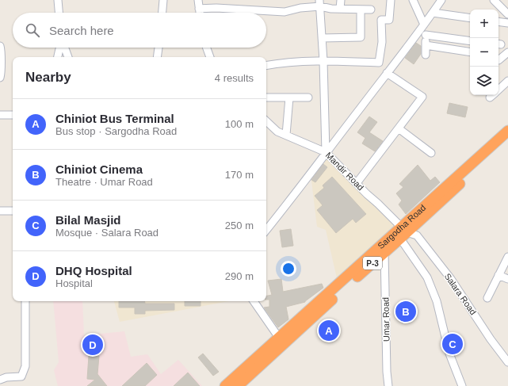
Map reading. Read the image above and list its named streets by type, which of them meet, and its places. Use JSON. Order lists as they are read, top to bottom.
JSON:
{
  "streets": {
    "highway": ["Sargodha Road", "P-3"],
    "street": ["Mandir Road", "Salara Road", "Umar Road"]
  },
  "crossings": [
    ["Mandir Road", "Sargodha Road"],
    ["Mandir Road", "Salara Road"],
    ["Sargodha Road", "Salara Road"],
    ["Sargodha Road", "Umar Road"]
  ],
  "page": {
    "map_buttons": ["+", "−"],
    "search": "Search here",
    "heading": ["Nearby", "4 results"],
    "list": [
      {
        "mark": "A",
        "name": "Chiniot Bus Terminal",
        "note": "Bus stop · Sargodha Road",
        "value": "100 m"
      },
      {
        "mark": "B",
        "name": "Chiniot Cinema",
        "note": "Theatre · Umar Road",
        "value": "170 m"
      },
      {
        "mark": "C",
        "name": "Bilal Masjid",
        "note": "Mosque · Salara Road",
        "value": "250 m"
      },
      {
        "mark": "D",
        "name": "DHQ Hospital",
        "note": "Hospital",
        "value": "290 m"
      }
    ],
    "pins": [
      "B",
      "A",
      "C",
      "D"
    ]
  }
}
